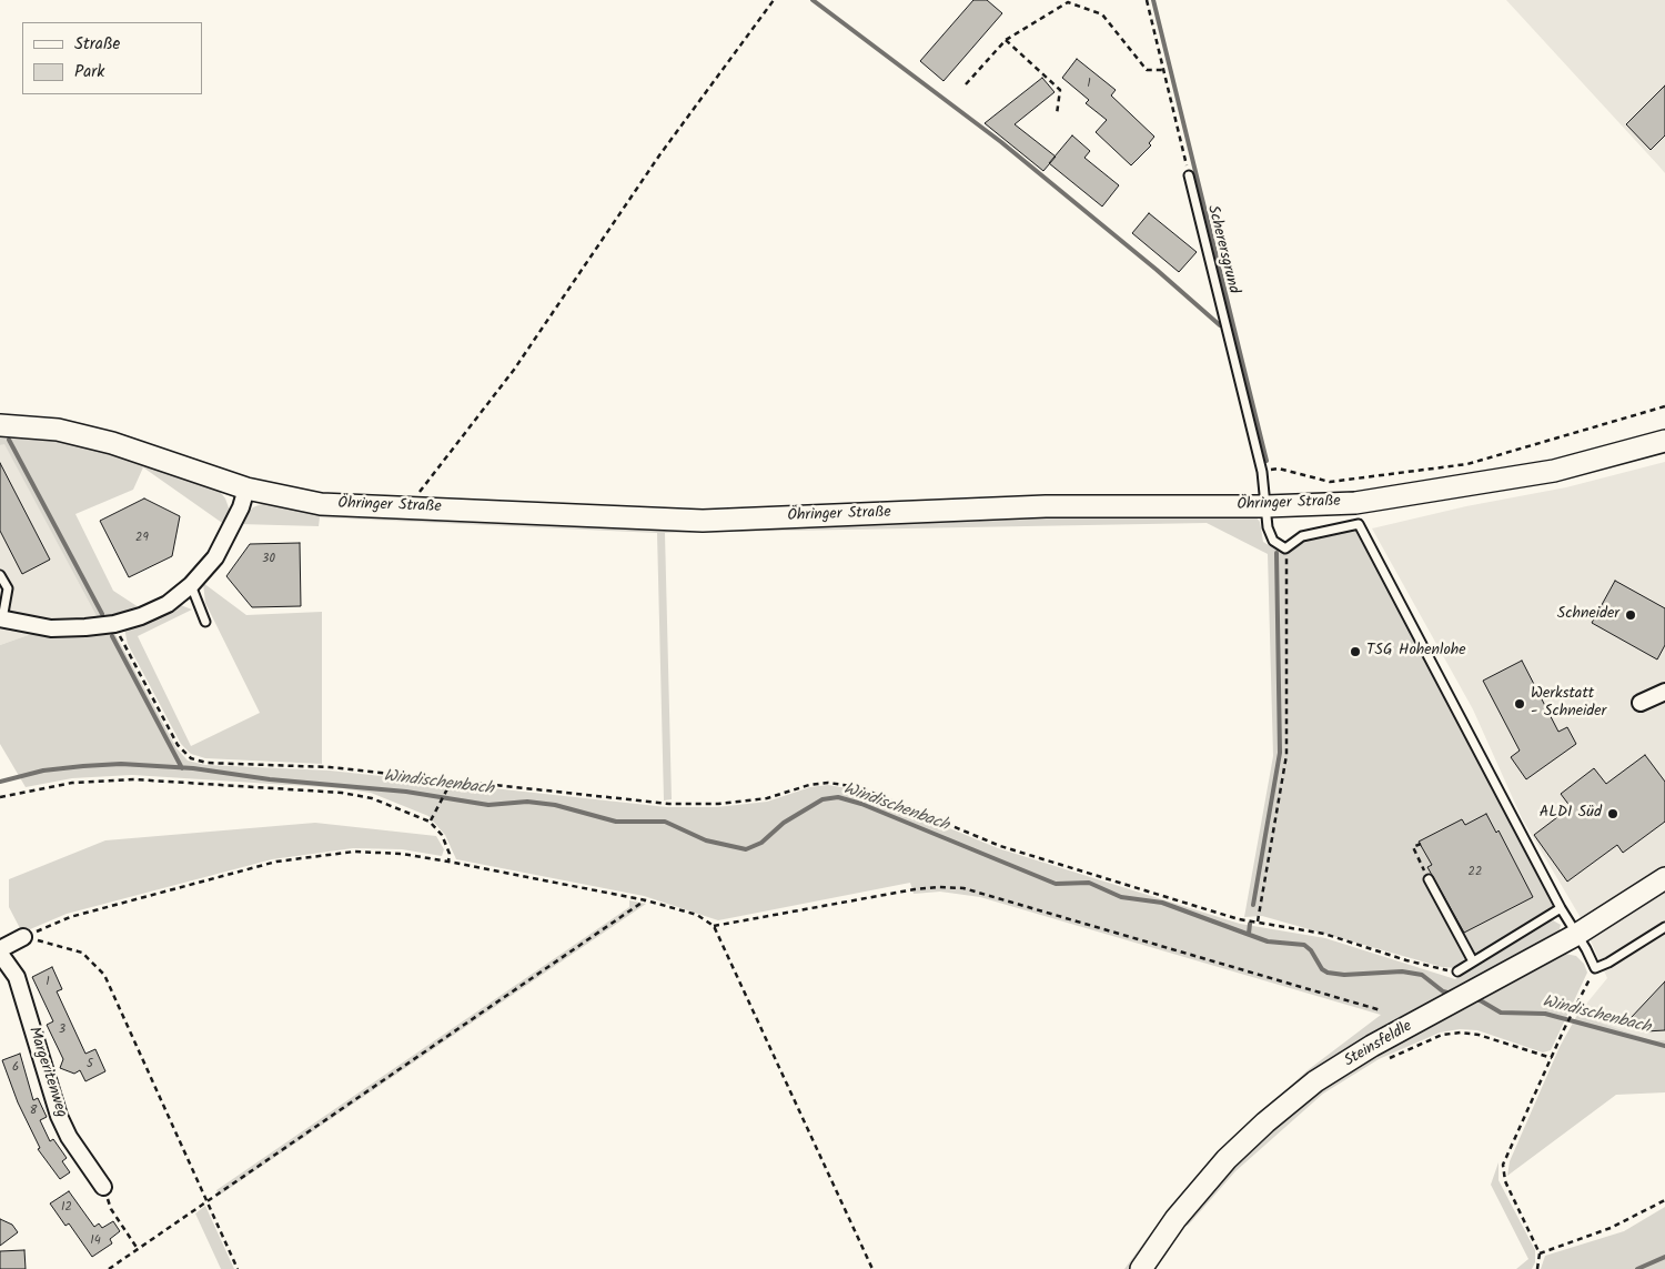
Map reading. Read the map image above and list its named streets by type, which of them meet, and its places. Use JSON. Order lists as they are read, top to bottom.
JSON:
{
  "streets": {
    "main road": ["Öhringer Straße", "Steinsfeldle"],
    "street": ["Margeritenweg"],
    "lane": ["Scherersgrund"]
  },
  "crossings": [
    ["Scherersgrund", "Öhringer Straße"]
  ],
  "water": ["Windischenbach"],
  "places": [
    "Schneider",
    "TSG Hohenlohe",
    "Werkstatt - Schneider",
    "ALDI Süd"
  ],
  "house_numbers": [
    "1",
    "29",
    "30",
    "22",
    "1",
    "3",
    "5",
    "6",
    "8",
    "12",
    "14"
  ],
  "legend": ["Straße", "Park"]
}
